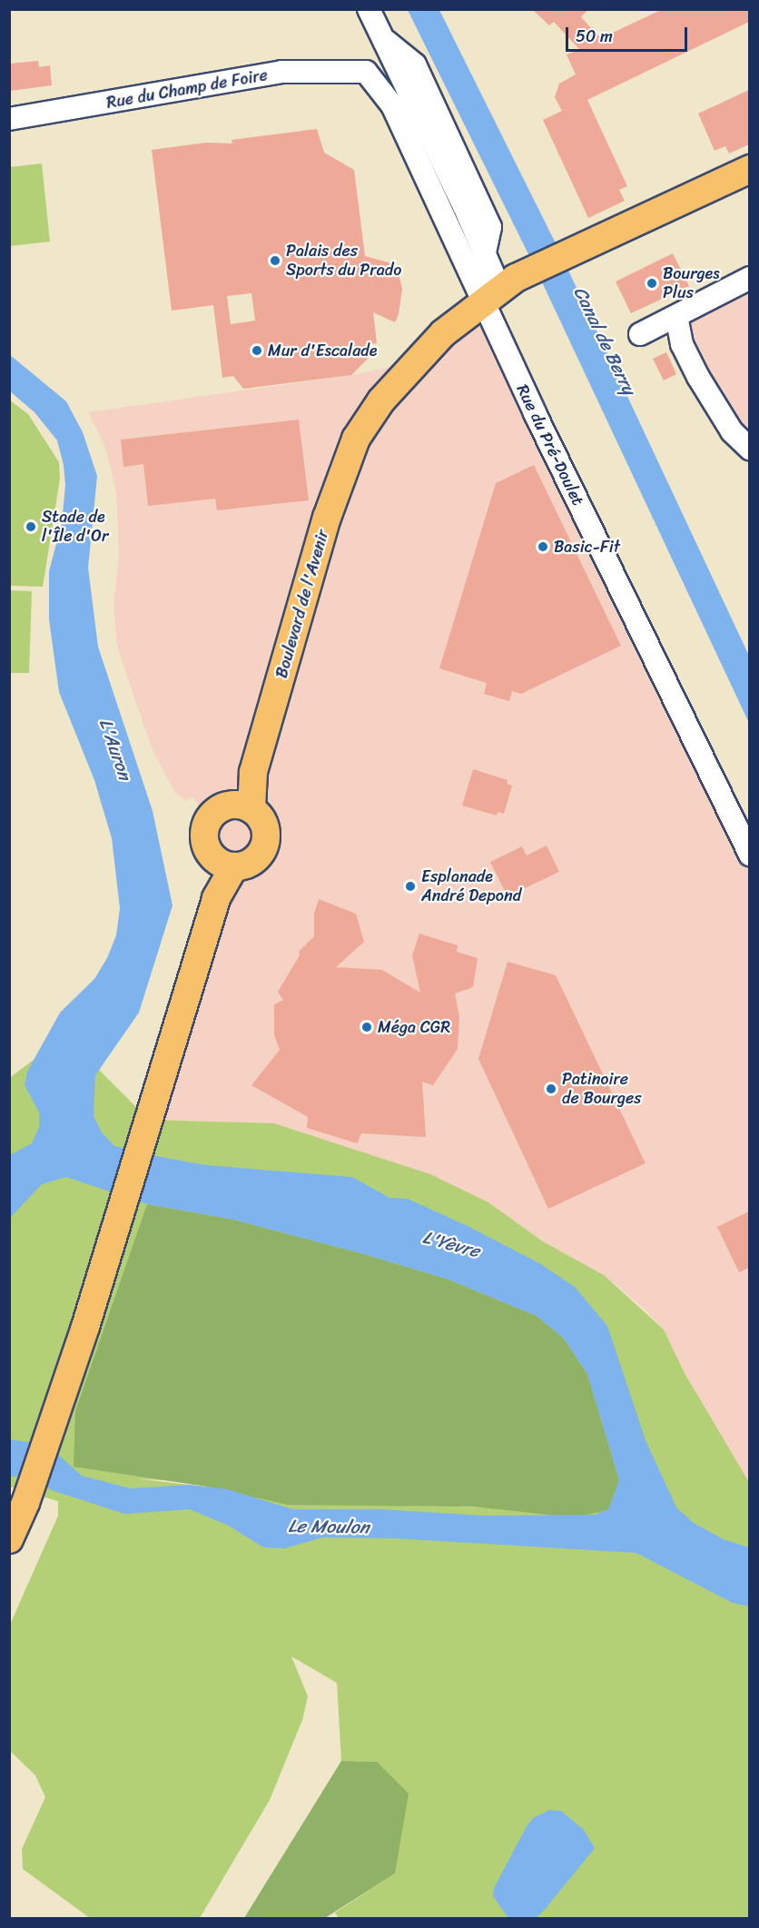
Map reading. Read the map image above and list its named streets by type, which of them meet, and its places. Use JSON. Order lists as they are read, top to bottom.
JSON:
{
  "streets": {
    "main road": ["Boulevard de l'Avenir"],
    "street": ["Rue du Champ de Foire", "Rue du Pré-Doulet"]
  },
  "crossings": [
    ["Rue du Champ de Foire", "Rue du Pré-Doulet"],
    ["Rue du Pré-Doulet", "Boulevard de l'Avenir"]
  ],
  "water": [
    "Canal de Berry",
    "L'Auron",
    "L'Yèvre",
    "Le Moulon"
  ],
  "places": [
    "Palais des Sports du Prado",
    "Bourges Plus",
    "Mur d'Escalade",
    "Stade de l'Île d'Or",
    "Basic-Fit",
    "Esplanade André Depond",
    "Méga CGR",
    "Patinoire de Bourges"
  ],
  "scale_bar": "50 m"
}
